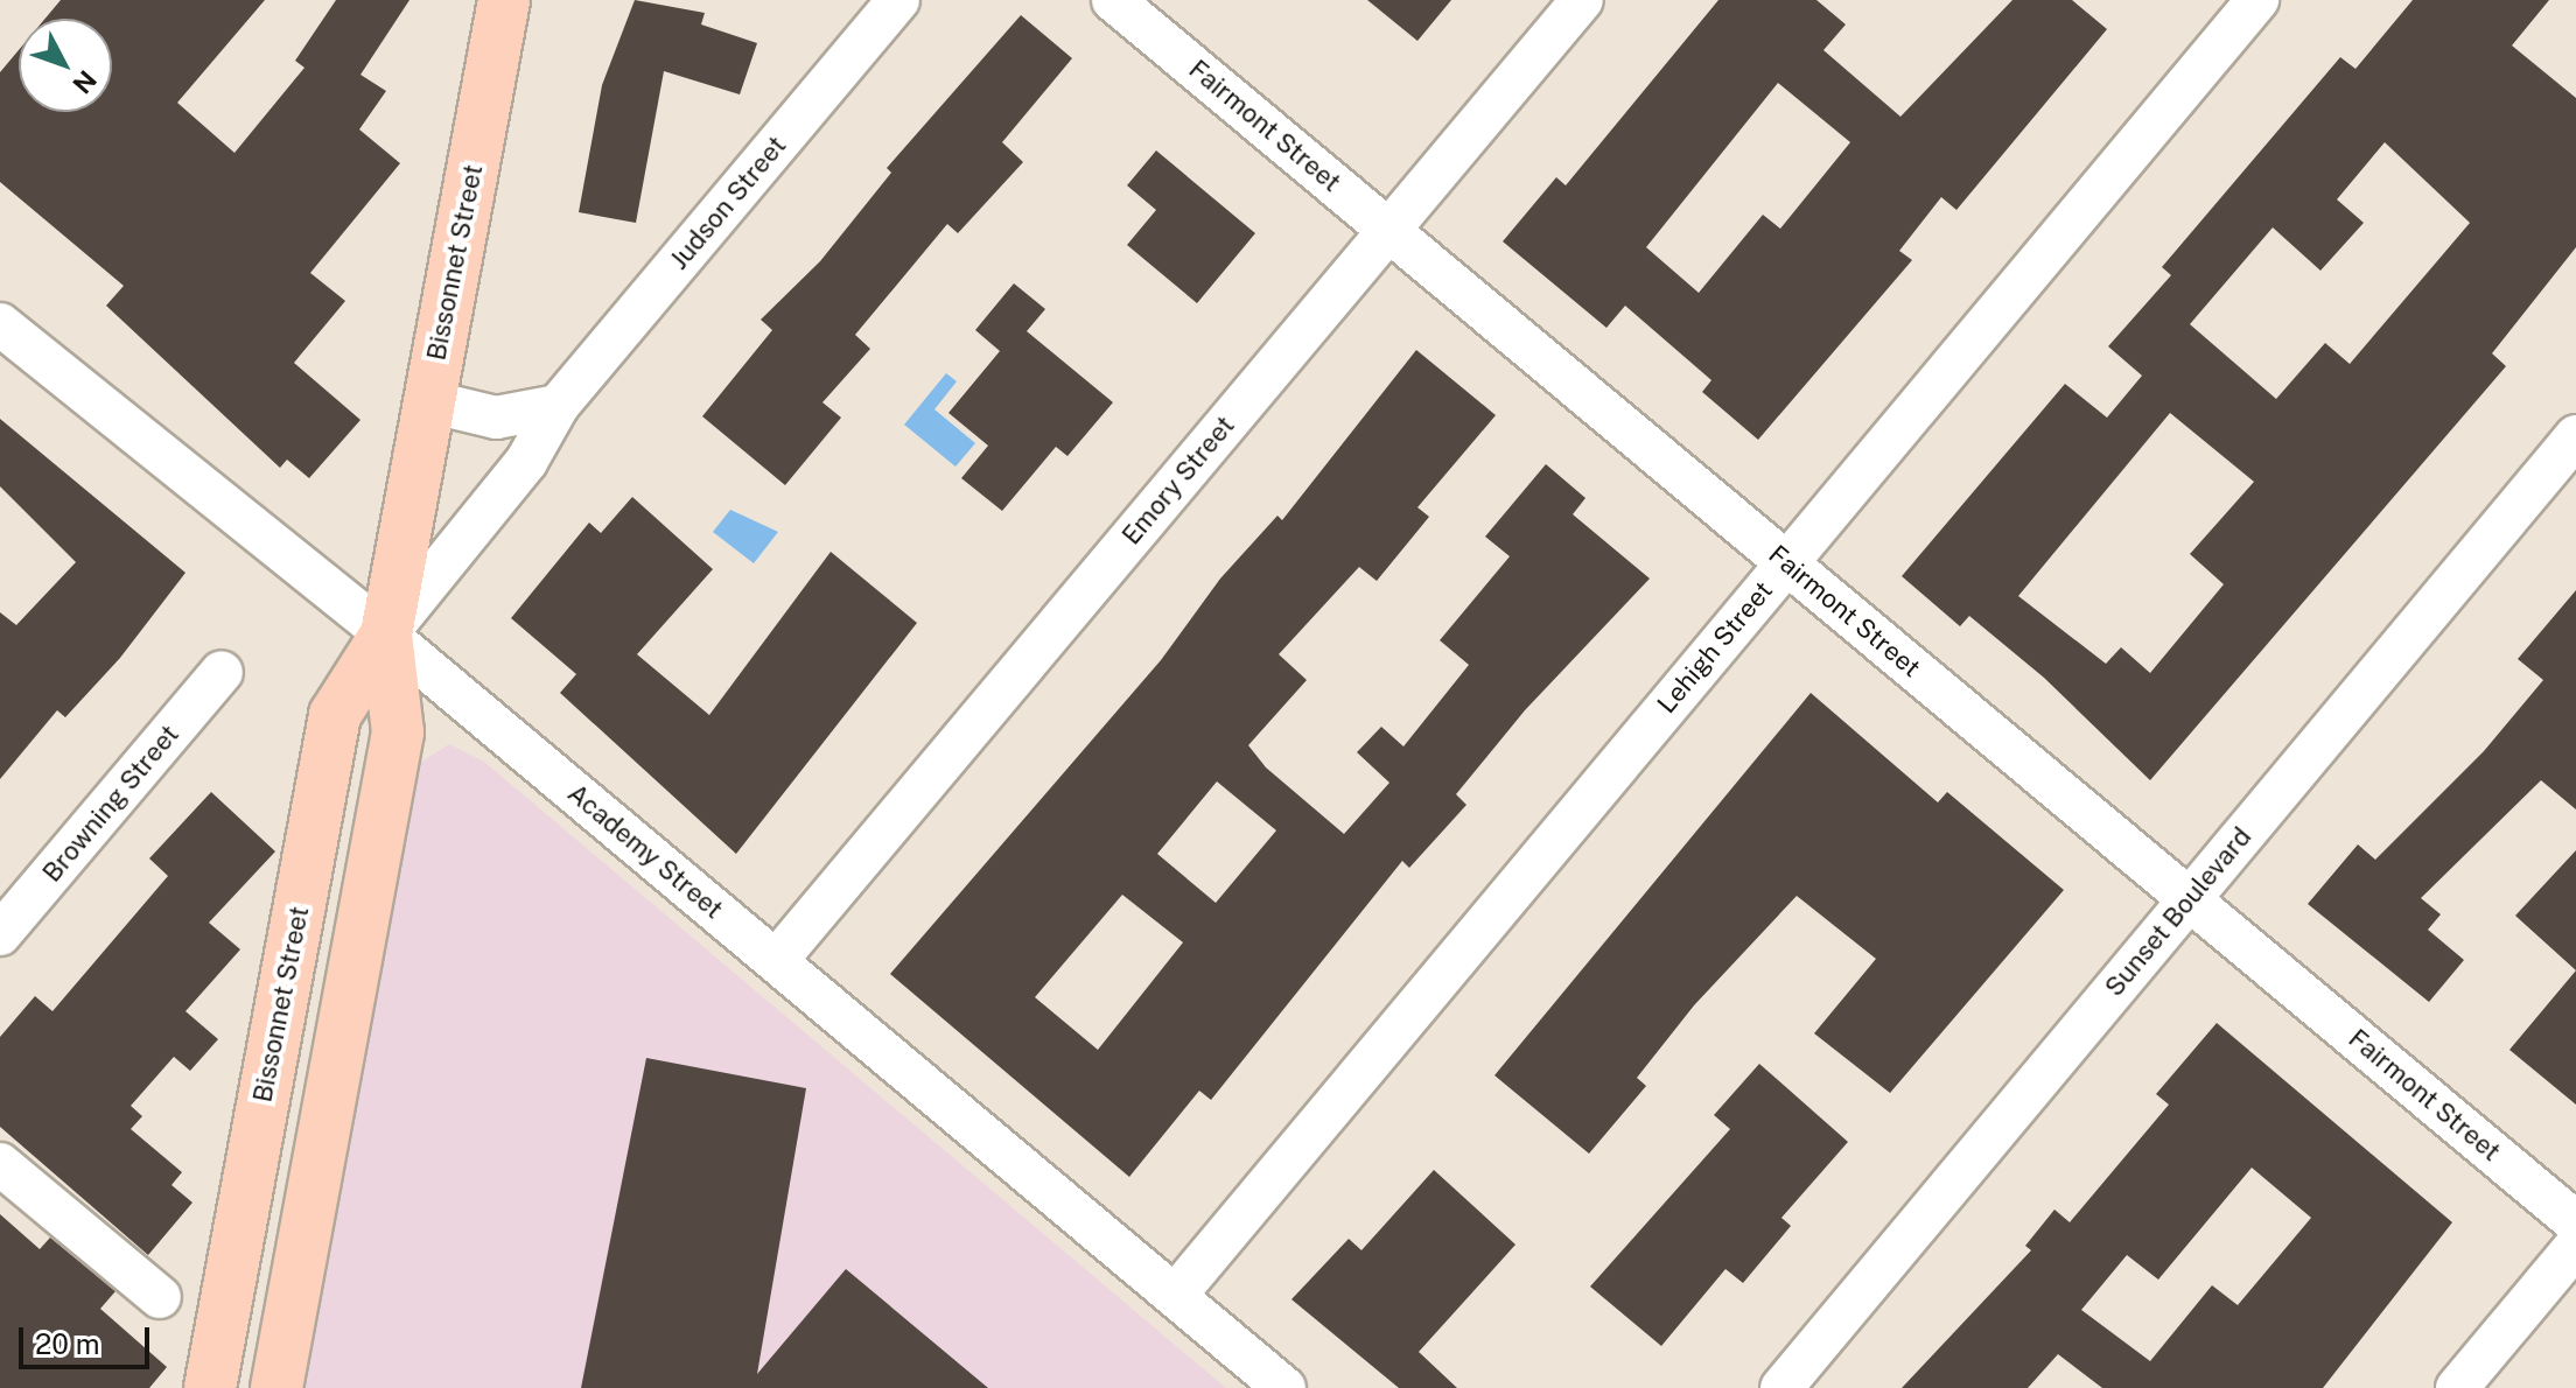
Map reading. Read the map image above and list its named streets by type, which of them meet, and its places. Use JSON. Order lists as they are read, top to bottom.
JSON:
{
  "streets": {
    "main road": ["Bissonnet Street"],
    "street": [
      "Fairmont Street",
      "Judson Street",
      "Emory Street",
      "Lehigh Street",
      "Browning Street",
      "Academy Street",
      "Sunset Boulevard"
    ]
  },
  "crossings": [
    ["Fairmont Street", "Emory Street"],
    ["Fairmont Street", "Lehigh Street"],
    ["Fairmont Street", "Sunset Boulevard"],
    ["Judson Street", "Bissonnet Street"],
    ["Judson Street", "Academy Street"],
    ["Bissonnet Street", "Academy Street"],
    ["Emory Street", "Academy Street"],
    ["Lehigh Street", "Academy Street"]
  ],
  "scale_bar": "20 m",
  "north": "bottom right"
}
